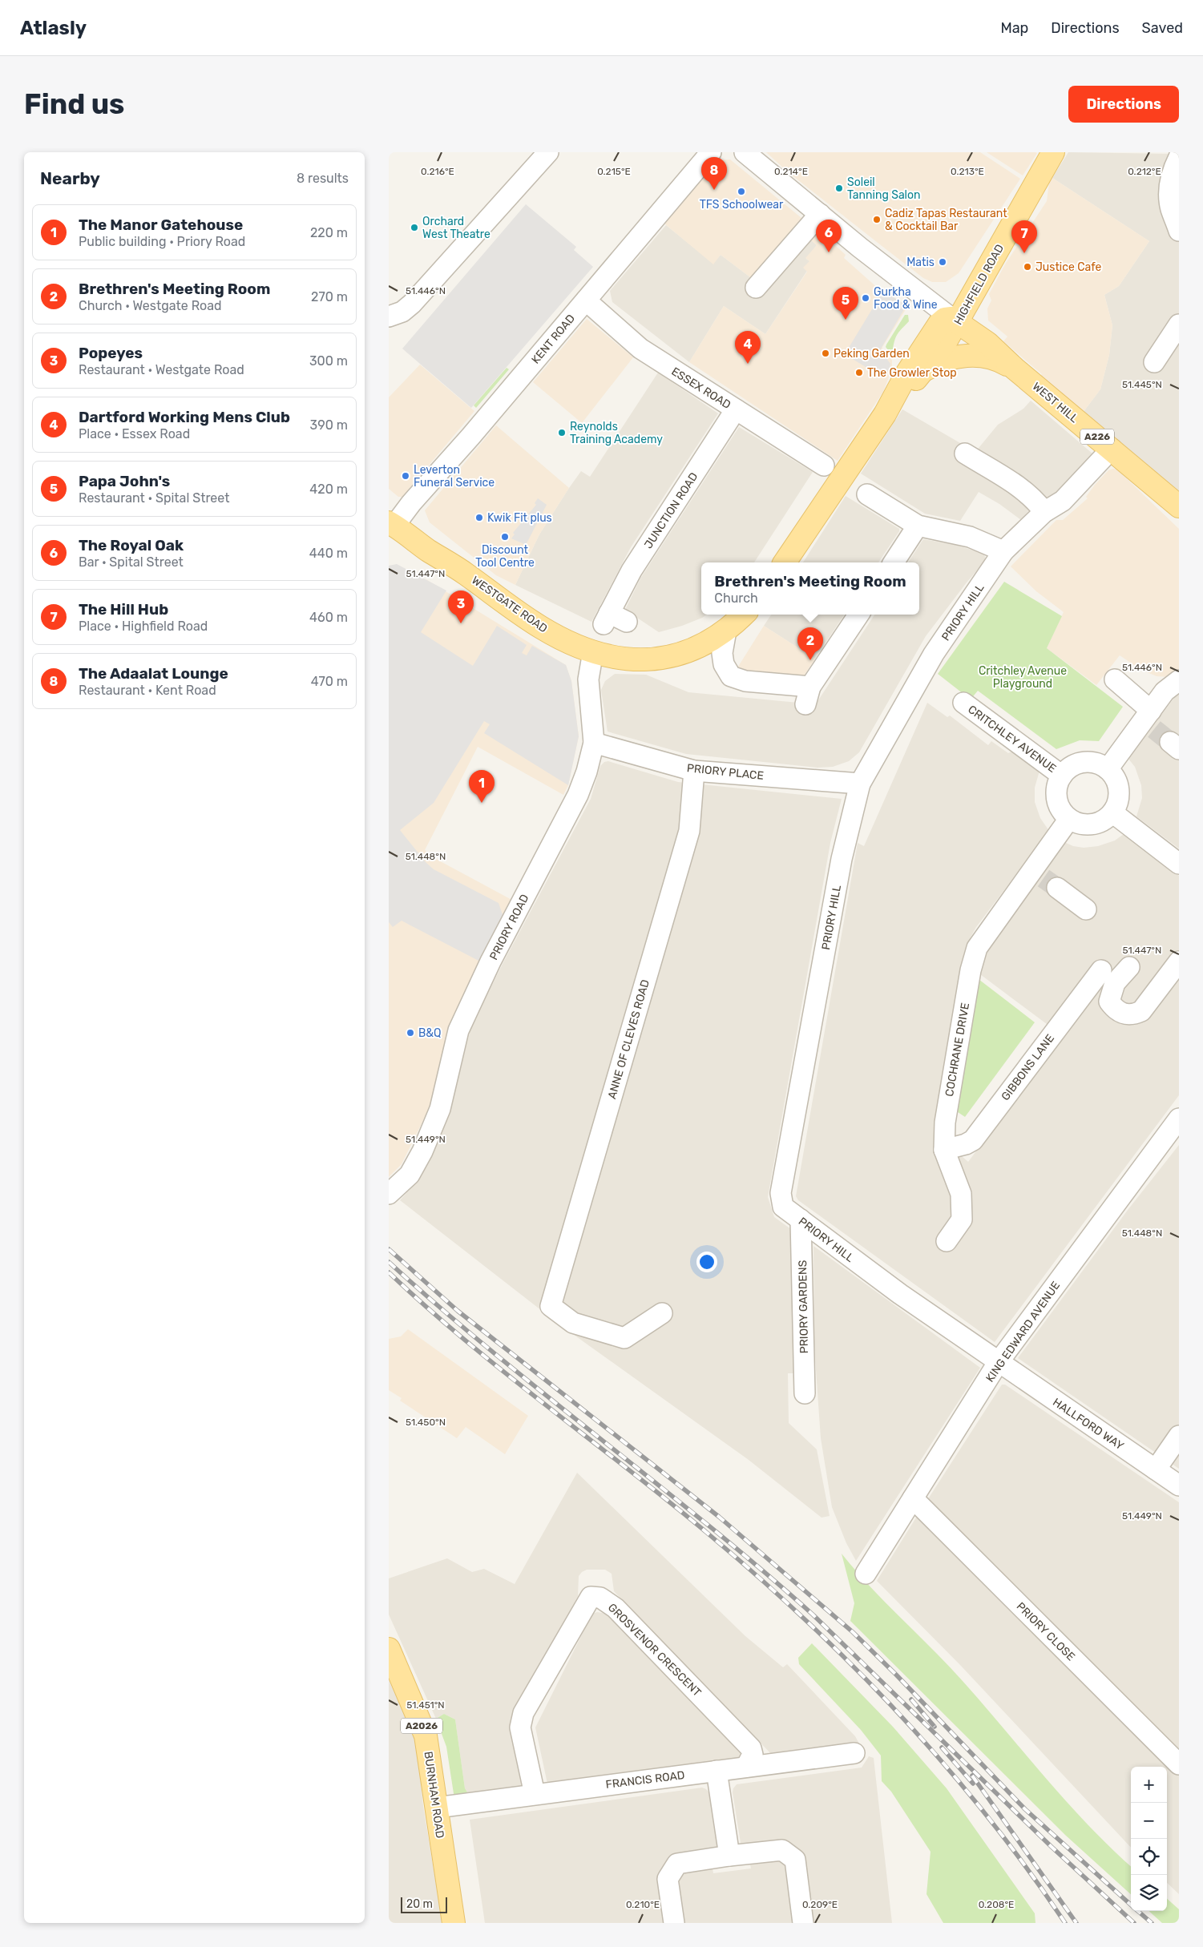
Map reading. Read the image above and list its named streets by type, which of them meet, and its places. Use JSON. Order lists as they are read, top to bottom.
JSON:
{
  "streets": {
    "main road": [
      "HIGHFIELD ROAD",
      "WEST HILL",
      "A226",
      "WESTGATE ROAD",
      "A2026",
      "BURNHAM ROAD"
    ],
    "street": [
      "KENT ROAD",
      "ESSEX ROAD",
      "JUNCTION ROAD",
      "PRIORY HILL",
      "CRITCHLEY AVENUE",
      "PRIORY PLACE",
      "PRIORY ROAD",
      "ANNE OF CLEVES ROAD",
      "COCHRANE DRIVE",
      "GIBBONS LANE",
      "PRIORY GARDENS",
      "KING EDWARD AVENUE",
      "HALLFORD WAY",
      "PRIORY CLOSE",
      "GROSVENOR CRESCENT",
      "FRANCIS ROAD"
    ]
  },
  "crossings": [
    ["HIGHFIELD ROAD", "WEST HILL"],
    ["HIGHFIELD ROAD", "A226"],
    ["KENT ROAD", "ESSEX ROAD"],
    ["KENT ROAD", "WESTGATE ROAD"],
    ["ESSEX ROAD", "JUNCTION ROAD"],
    ["WEST HILL", "A226"],
    ["WEST HILL", "PRIORY HILL"],
    ["WESTGATE ROAD", "PRIORY ROAD"],
    ["PRIORY HILL", "PRIORY PLACE"],
    ["PRIORY HILL", "PRIORY GARDENS"],
    ["PRIORY HILL", "KING EDWARD AVENUE"],
    ["PRIORY HILL", "HALLFORD WAY"],
    ["CRITCHLEY AVENUE", "COCHRANE DRIVE"],
    ["PRIORY PLACE", "PRIORY ROAD"],
    ["PRIORY PLACE", "ANNE OF CLEVES ROAD"],
    ["COCHRANE DRIVE", "GIBBONS LANE"],
    ["KING EDWARD AVENUE", "HALLFORD WAY"],
    ["KING EDWARD AVENUE", "PRIORY CLOSE"],
    ["GROSVENOR CRESCENT", "FRANCIS ROAD"],
    ["FRANCIS ROAD", "BURNHAM ROAD"]
  ],
  "parks": ["Critchley Avenue Playground"],
  "places": [
    "Soleil Tanning Salon",
    "TFS Schoolwear",
    "Cadiz Tapas Restaurant & Cocktail Bar",
    "Orchard West Theatre",
    "Matis",
    "Justice Cafe",
    "Gurkha Food & Wine",
    "Peking Garden",
    "The Growler Stop",
    "Reynolds Training Academy",
    "Leverton Funeral Service",
    "Kwik Fit plus",
    "Discount Tool Centre",
    "B&Q"
  ],
  "scale_bar": "20 m",
  "page": {
    "header": "Atlasly",
    "nav": ["Map", "Directions", "Saved"],
    "buttons": "Directions",
    "title": "Find us",
    "heading": ["Nearby", "8 results"],
    "pins": [
      "8",
      "6",
      "7",
      "5",
      "4",
      "3",
      "2",
      "1"
    ],
    "list": [
      {
        "mark": "1",
        "name": "The Manor Gatehouse",
        "note": "Public building · Priory Road",
        "value": "220 m"
      },
      {
        "mark": "2",
        "name": "Brethren's Meeting Room",
        "note": "Church · Westgate Road",
        "value": "270 m"
      },
      {
        "mark": "3",
        "name": "Popeyes",
        "note": "Restaurant · Westgate Road",
        "value": "300 m"
      },
      {
        "mark": "4",
        "name": "Dartford Working Mens Club",
        "note": "Place · Essex Road",
        "value": "390 m"
      },
      {
        "mark": "5",
        "name": "Papa John's",
        "note": "Restaurant · Spital Street",
        "value": "420 m"
      },
      {
        "mark": "6",
        "name": "The Royal Oak",
        "note": "Bar · Spital Street",
        "value": "440 m"
      },
      {
        "mark": "7",
        "name": "The Hill Hub",
        "note": "Place · Highfield Road",
        "value": "460 m"
      },
      {
        "mark": "8",
        "name": "The Adaalat Lounge",
        "note": "Restaurant · Kent Road",
        "value": "470 m"
      }
    ],
    "popup": ["Brethren's Meeting Room", "Church"],
    "map_buttons": ["+", "−"],
    "scale": "20 m"
  },
  "coordinates": [
    "0.216°E",
    "0.214°E",
    "0.213°E",
    "0.212°E",
    "0.215°E",
    "51.446°N",
    "51.445°N",
    "51.447°N",
    "51.448°N",
    "51.449°N",
    "51.450°N",
    "51.451°N",
    "0.210°E",
    "0.209°E",
    "0.208°E"
  ]
}
